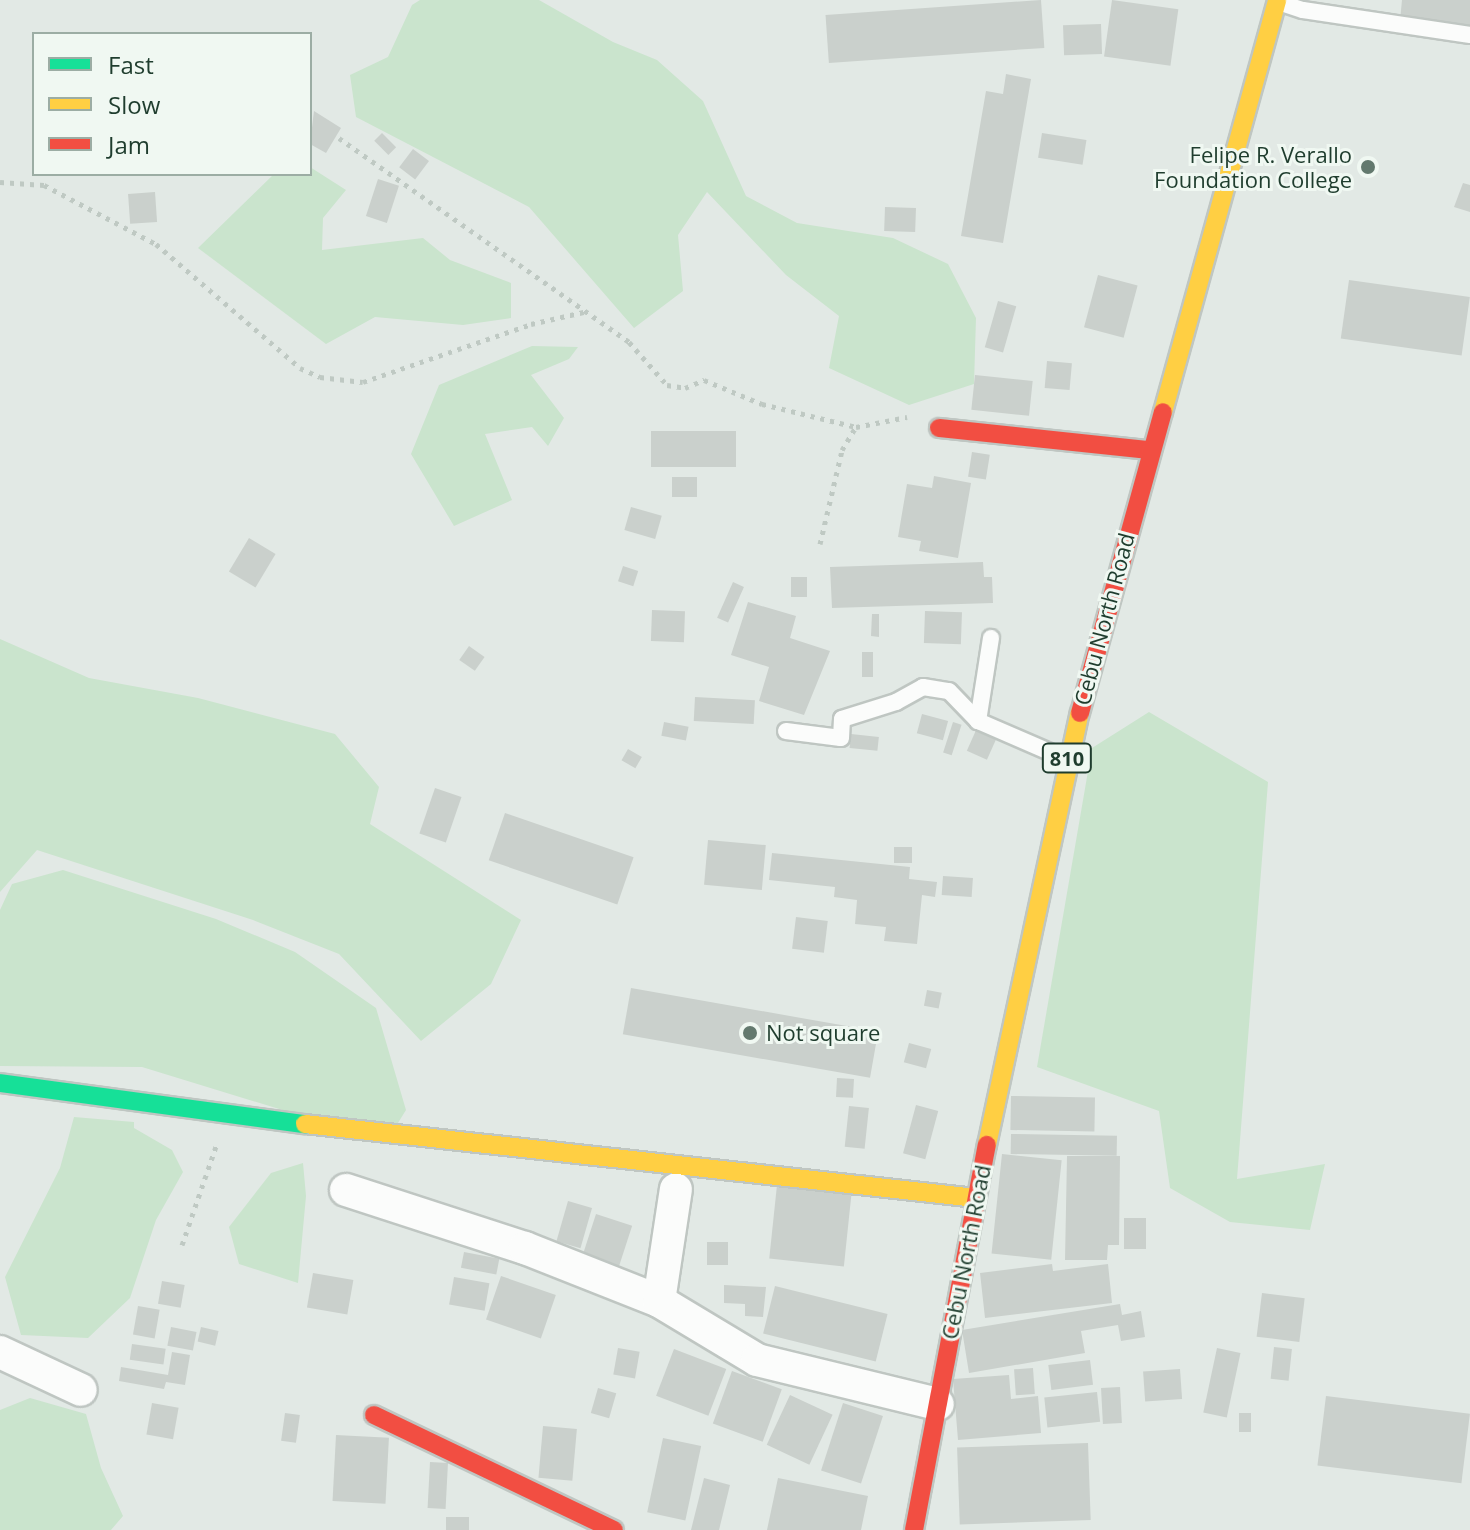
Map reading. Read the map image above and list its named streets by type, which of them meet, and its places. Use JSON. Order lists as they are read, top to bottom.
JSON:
{
  "streets": {
    "main road": ["Cebu North Road", "810"]
  },
  "places": ["Felipe R. Verallo Foundation College", "Not square"],
  "legend": ["Fast", "Slow", "Jam"]
}
